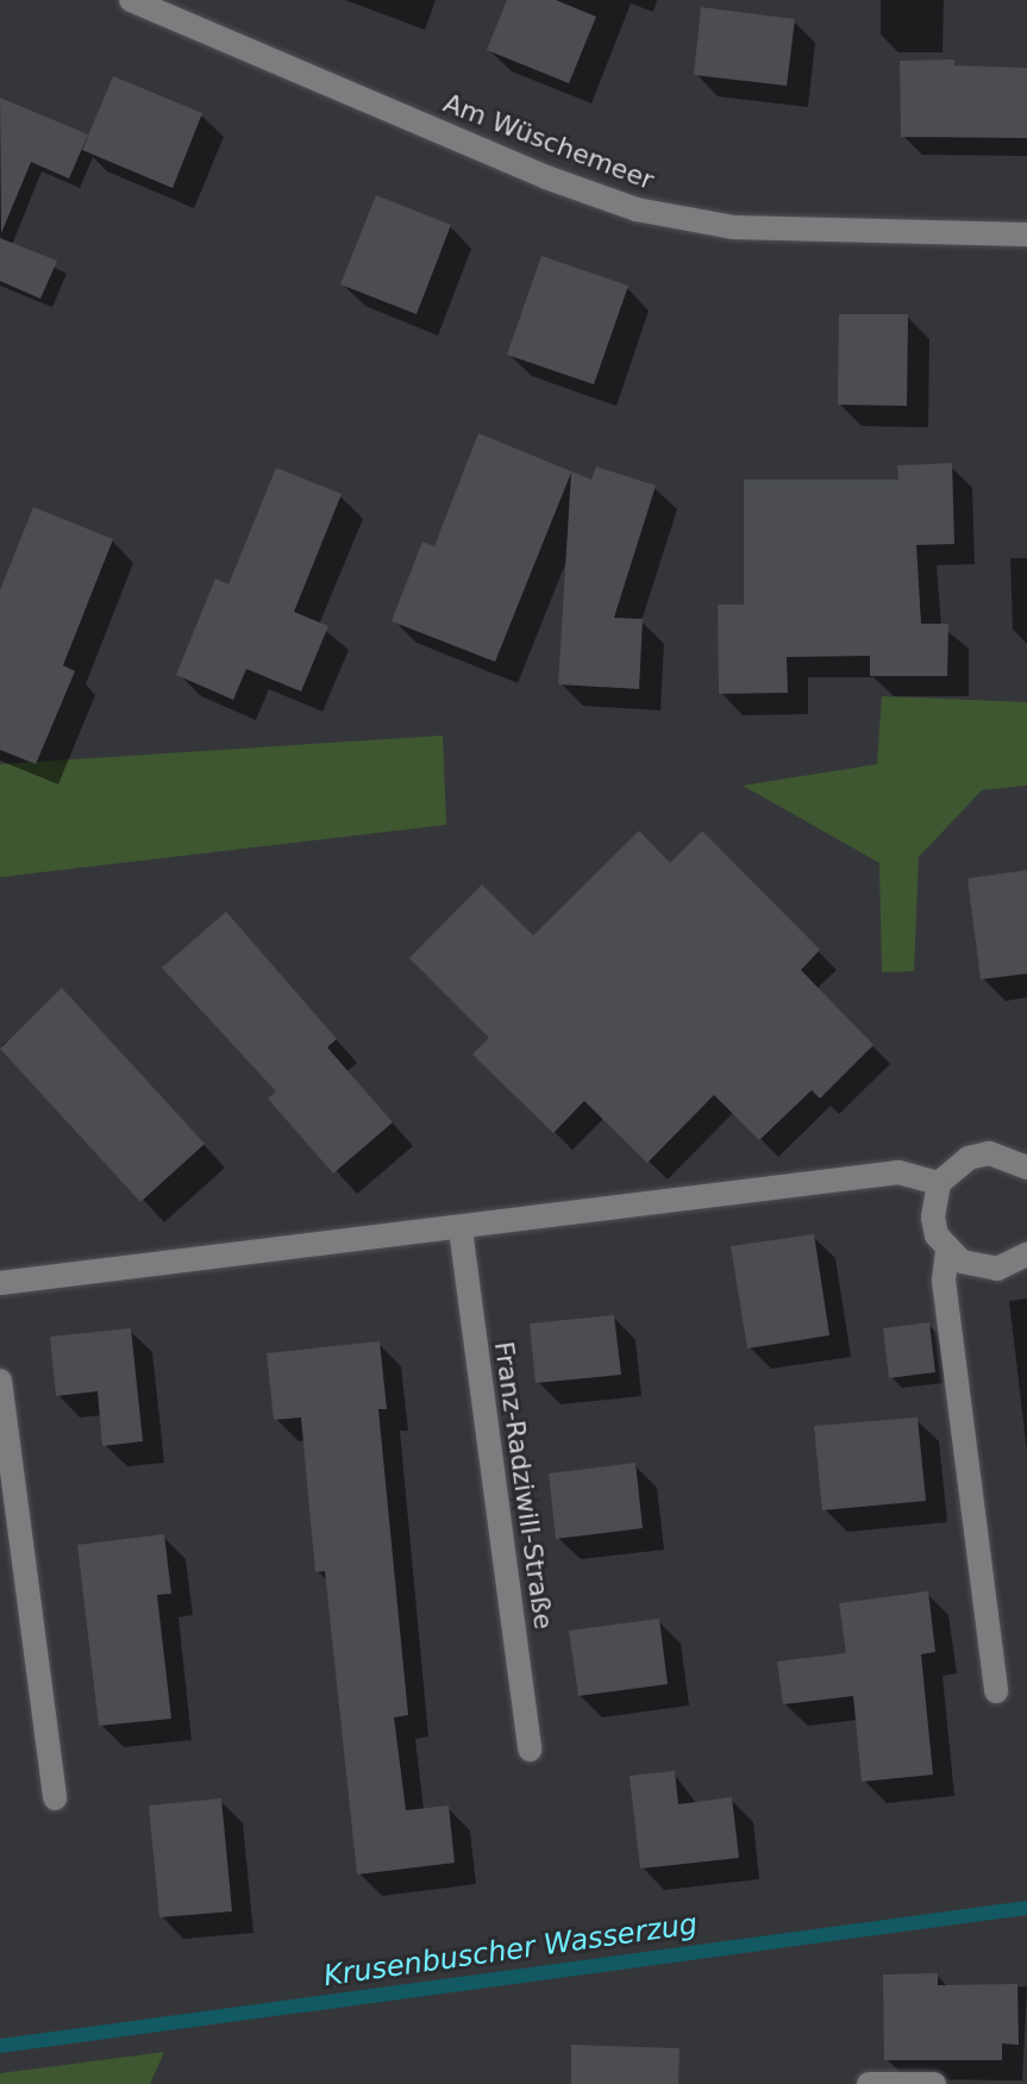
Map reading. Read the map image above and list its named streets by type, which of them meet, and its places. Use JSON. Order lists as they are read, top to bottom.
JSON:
{
  "streets": {
    "street": ["Am Wüschemeer", "Franz-Radziwill-Straße"]
  },
  "water": ["Krusenbuscher Wasserzug"]
}
